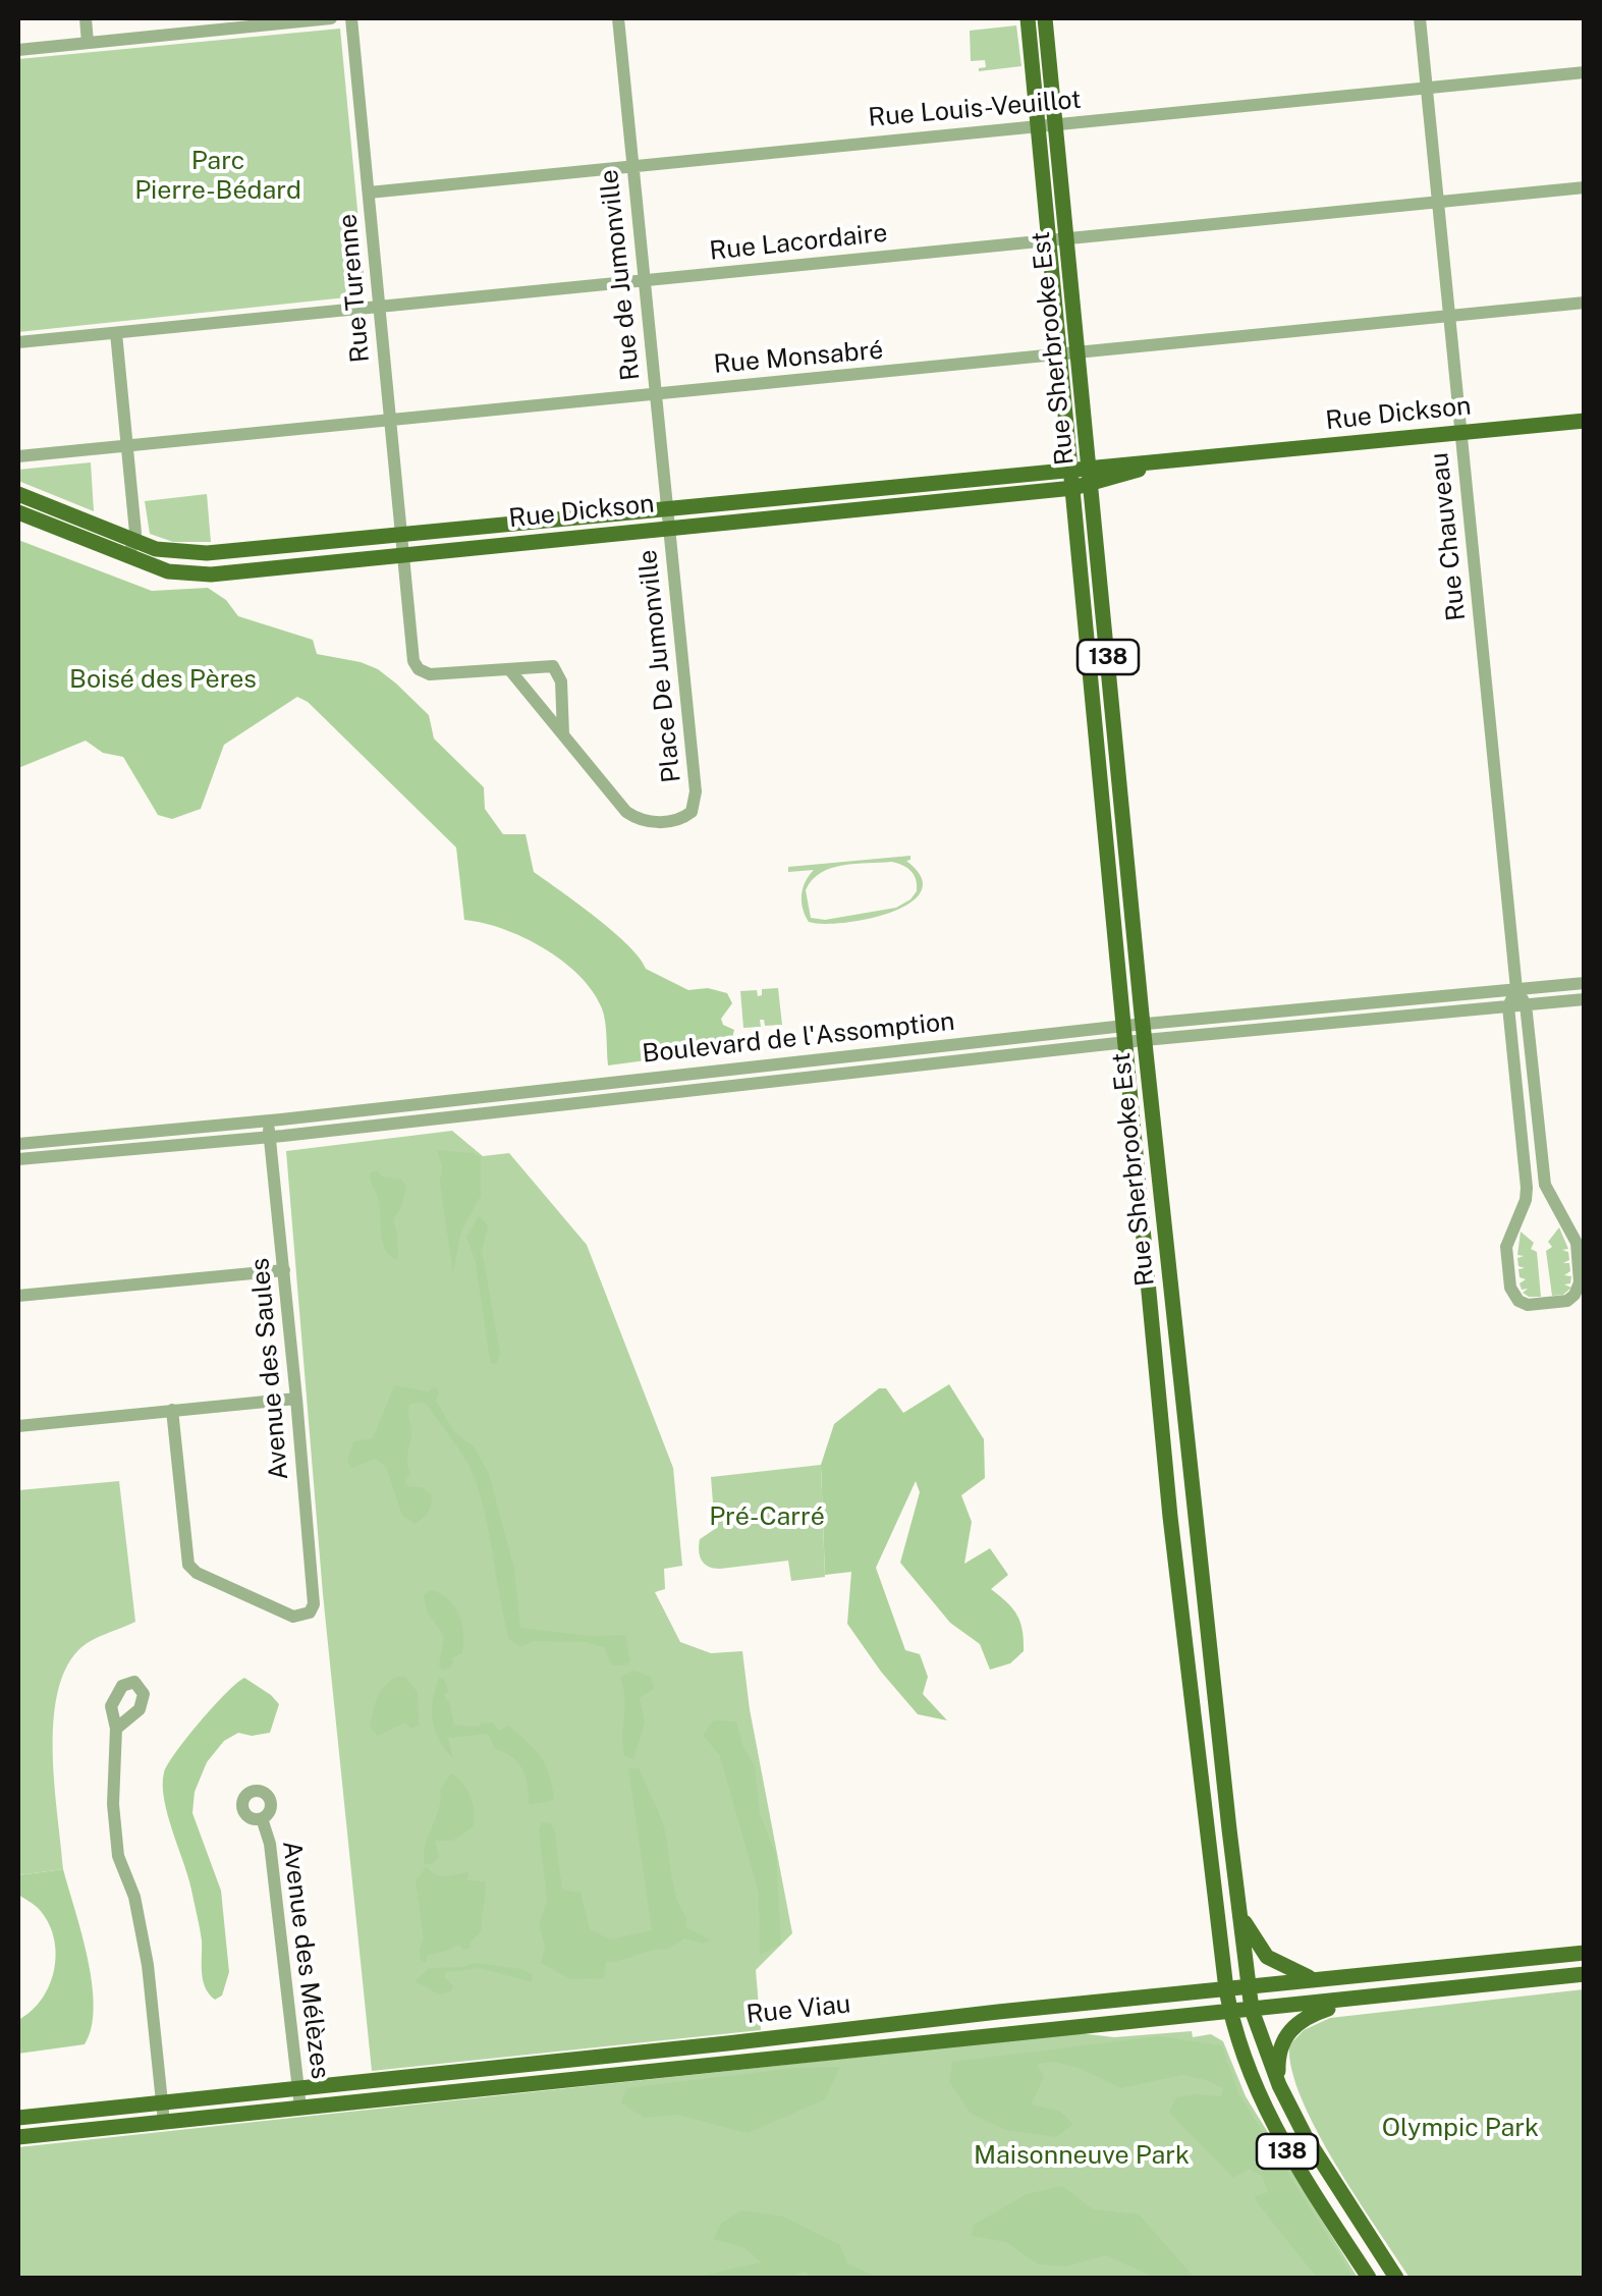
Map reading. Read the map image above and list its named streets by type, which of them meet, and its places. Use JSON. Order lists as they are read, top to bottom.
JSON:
{
  "streets": {
    "main road": [
      "Rue Sherbrooke Est",
      "Rue Dickson",
      "138",
      "Rue Viau"
    ],
    "street": [
      "Rue Louis-Veuillot",
      "Rue Lacordaire",
      "Rue de Jumonville",
      "Rue Turenne",
      "Rue Monsabré",
      "Rue Chauveau",
      "Place De Jumonville",
      "Boulevard de l'Assomption",
      "Avenue des Saules",
      "Avenue des Mélèzes"
    ]
  },
  "crossings": [
    ["Rue Louis-Veuillot", "Rue de Jumonville"],
    ["Rue Louis-Veuillot", "Rue Turenne"],
    ["Rue Louis-Veuillot", "Rue Sherbrooke Est"],
    ["Rue Louis-Veuillot", "Rue Chauveau"],
    ["Rue Lacordaire", "Rue de Jumonville"],
    ["Rue Lacordaire", "Rue Turenne"],
    ["Rue Lacordaire", "Rue Sherbrooke Est"],
    ["Rue Lacordaire", "Rue Chauveau"],
    ["Rue de Jumonville", "Rue Monsabré"],
    ["Rue de Jumonville", "Rue Dickson"],
    ["Rue de Jumonville", "Place De Jumonville"],
    ["Rue Turenne", "Rue Monsabré"],
    ["Rue Turenne", "Rue Dickson"],
    ["Rue Sherbrooke Est", "Rue Monsabré"],
    ["Rue Sherbrooke Est", "Rue Dickson"],
    ["Rue Sherbrooke Est", "Boulevard de l'Assomption"],
    ["Rue Sherbrooke Est", "Rue Viau"],
    ["Rue Monsabré", "Rue Chauveau"],
    ["Rue Dickson", "Rue Chauveau"],
    ["Rue Dickson", "Place De Jumonville"],
    ["Rue Chauveau", "Boulevard de l'Assomption"],
    ["Boulevard de l'Assomption", "Avenue des Saules"],
    ["Avenue des Mélèzes", "Rue Viau"]
  ],
  "parks": [
    "Parc Pierre-Bédard",
    "Boisé des Pères",
    "Pré-Carré",
    "Olympic Park",
    "Maisonneuve Park"
  ]
}
